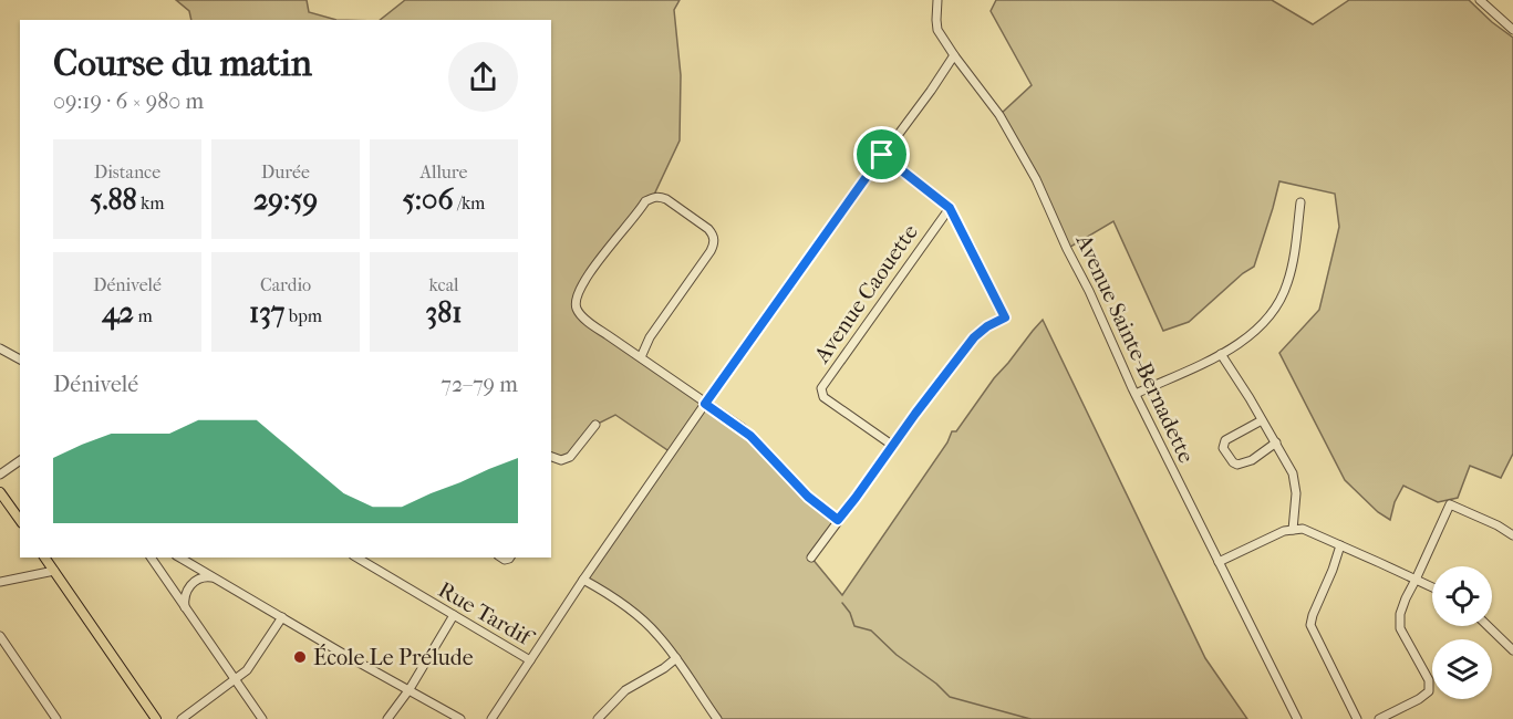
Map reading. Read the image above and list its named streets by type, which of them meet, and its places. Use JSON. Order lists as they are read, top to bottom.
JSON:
{
  "streets": {
    "street": ["Avenue Caouette", "Avenue Sainte-Bernadette", "Rue Tardif"]
  },
  "places": ["École Le Prélude"],
  "page": {
    "heading": ["Course du matin", "09:19 · 6 × 980 m"],
    "stats": [
      ["Distance", "5.88 km"],
      ["Durée", "29:59"],
      ["Allure", "5:06 /km"],
      ["Dénivelé", "42 m"],
      ["Cardio", "137 bpm"],
      ["kcal", "381"]
    ],
    "chart": ["Dénivelé", "72–79 m"]
  }
}
